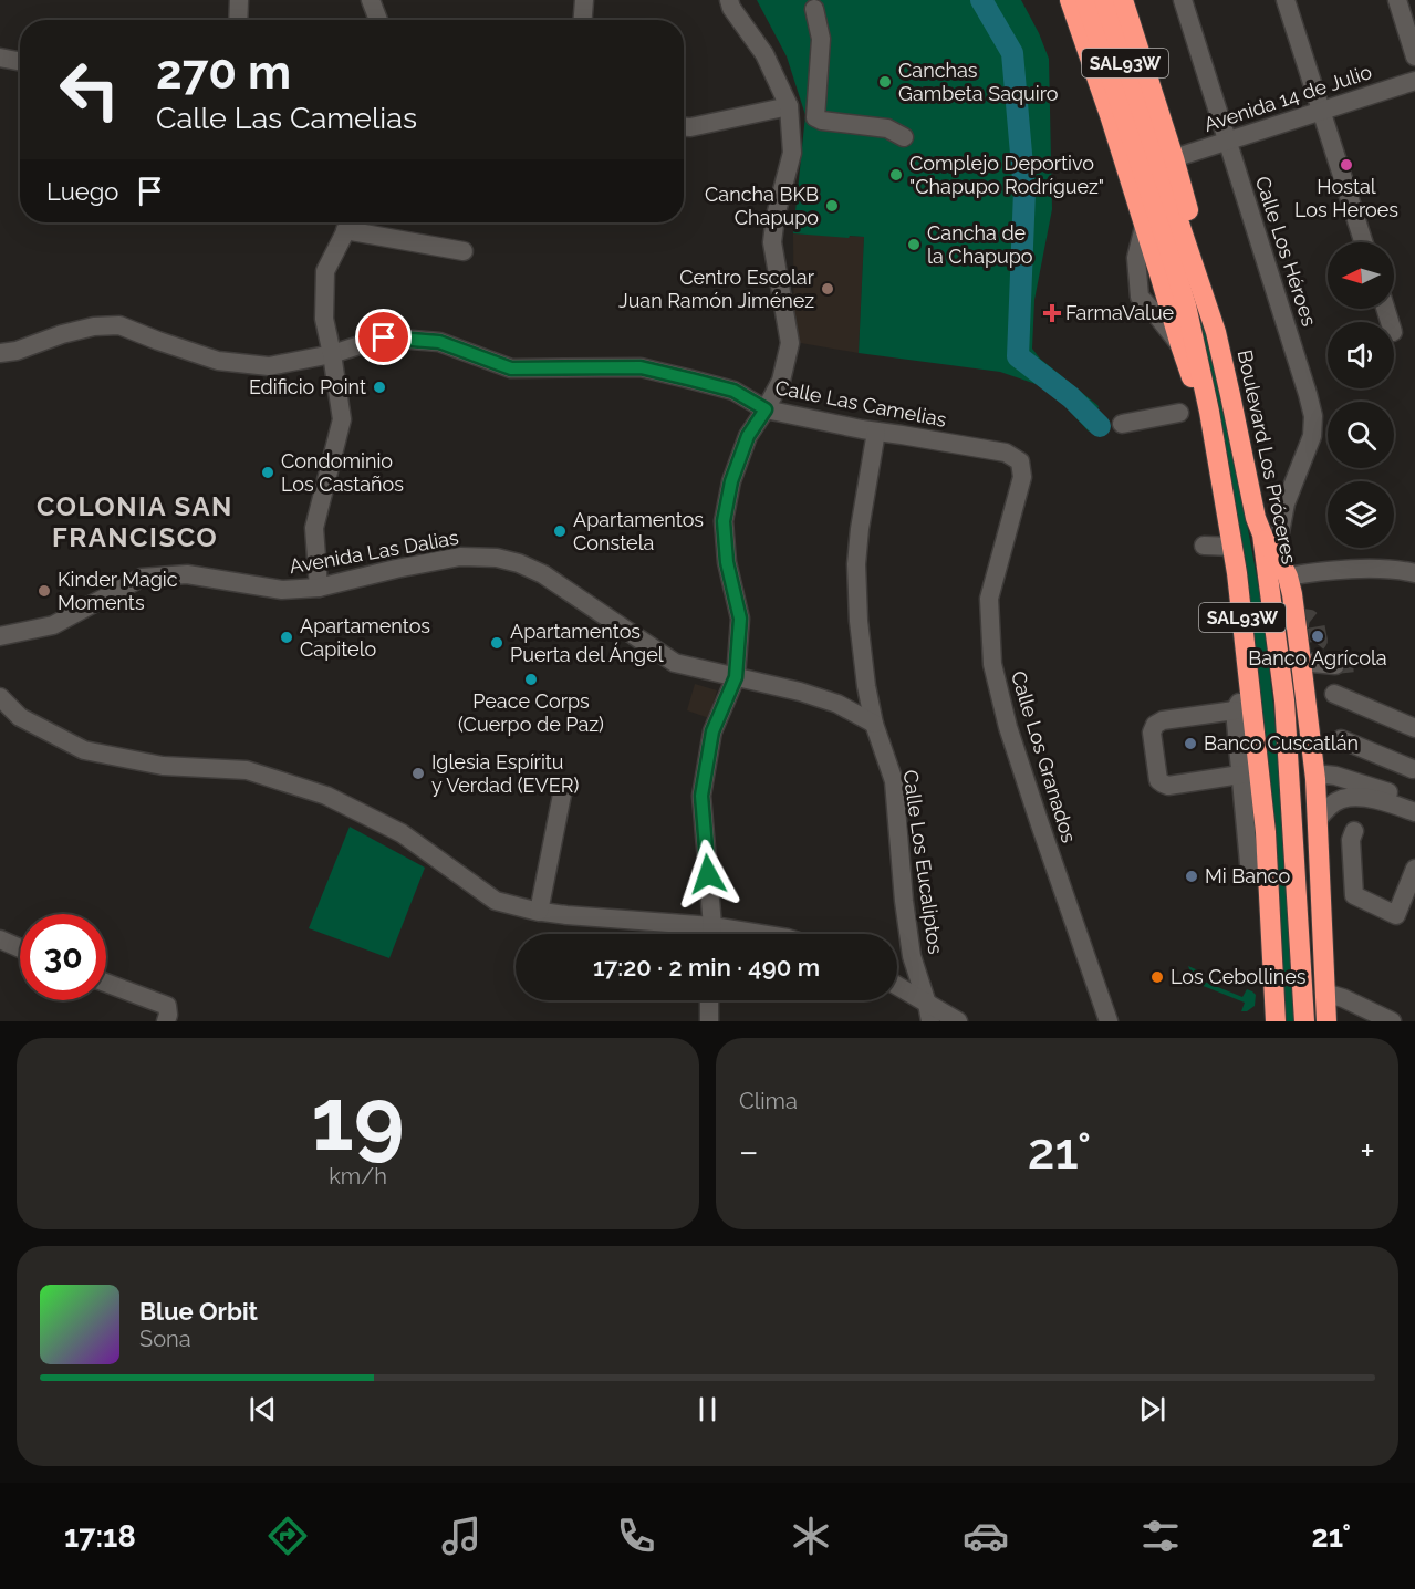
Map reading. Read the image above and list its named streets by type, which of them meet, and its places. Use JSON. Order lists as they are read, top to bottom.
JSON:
{
  "streets": {
    "highway": ["SAL93W", "Boulevard Los Próceres"],
    "street": [
      "Avenida 14 de Julio",
      "Calle Los Héroes",
      "Calle Las Camelias",
      "Avenida Las Dalias",
      "Calle Los Granados",
      "Calle Los Eucaliptos"
    ]
  },
  "crossings": [
    ["Avenida 14 de Julio", "Calle Los Héroes"],
    ["Calle Las Camelias", "Calle Los Granados"],
    ["Calle Las Camelias", "Calle Los Eucaliptos"],
    ["Avenida Las Dalias", "Calle Los Eucaliptos"]
  ],
  "districts": ["COLONIA SAN FRANCISCO"],
  "places": {
    "other": [
      "Canchas Gambeta Saquiro",
      "Hostal Los Heroes",
      "Complejo Deportivo \"Chapupo Rodríguez\"",
      "Cancha BKB Chapupo",
      "Cancha de la Chapupo",
      "Centro Escolar Juan Ramón Jiménez",
      "Edificio Point",
      "Condominio Los Castaños",
      "Apartamentos Constela",
      "Kinder Magic Moments",
      "Banco Agrícola",
      "Apartamentos Capitelo",
      "Apartamentos Puerta del Ángel",
      "Peace Corps (Cuerpo de Paz)",
      "Banco Cuscatlán",
      "Iglesia Espíritu y Verdad (EVER)",
      "Mi Banco",
      "Los Cebollines"
    ],
    "health": ["FarmaValue"]
  },
  "north": "left",
  "page": {
    "turn": ["270 m", "Calle Las Camelias"],
    "then": "Luego",
    "limit": "30",
    "trip": "17:20 · 2 min · 490 m",
    "tile": [
      ["19", "km/h"],
      "Clima"
    ],
    "heat": ["−", "21°", "+"],
    "song": ["Blue Orbit", "Sona"],
    "tabs": ["17:18", "21°"]
  }
}
